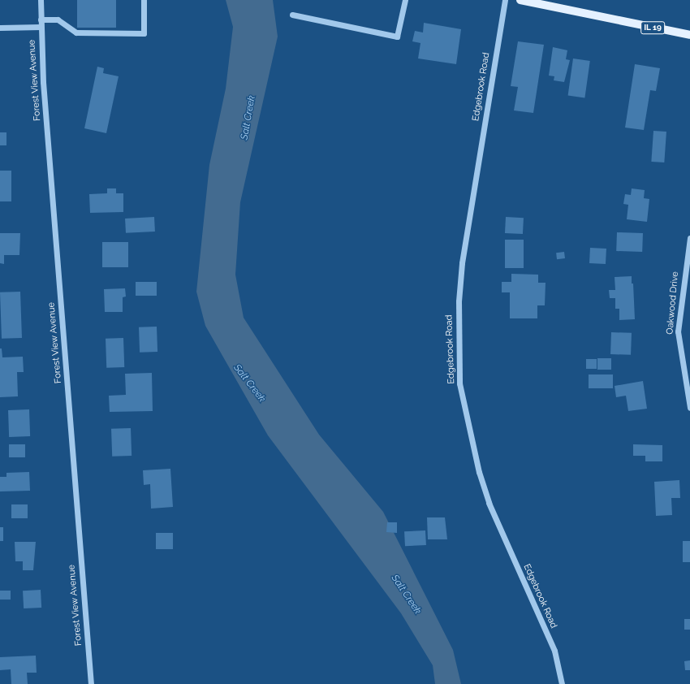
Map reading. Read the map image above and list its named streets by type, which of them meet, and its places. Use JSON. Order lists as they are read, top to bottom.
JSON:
{
  "streets": {
    "main road": ["IL 19"],
    "street": ["Forest View Avenue", "Edgebrook Road", "Oakwood Drive"]
  },
  "water": ["Salt Creek"]
}
